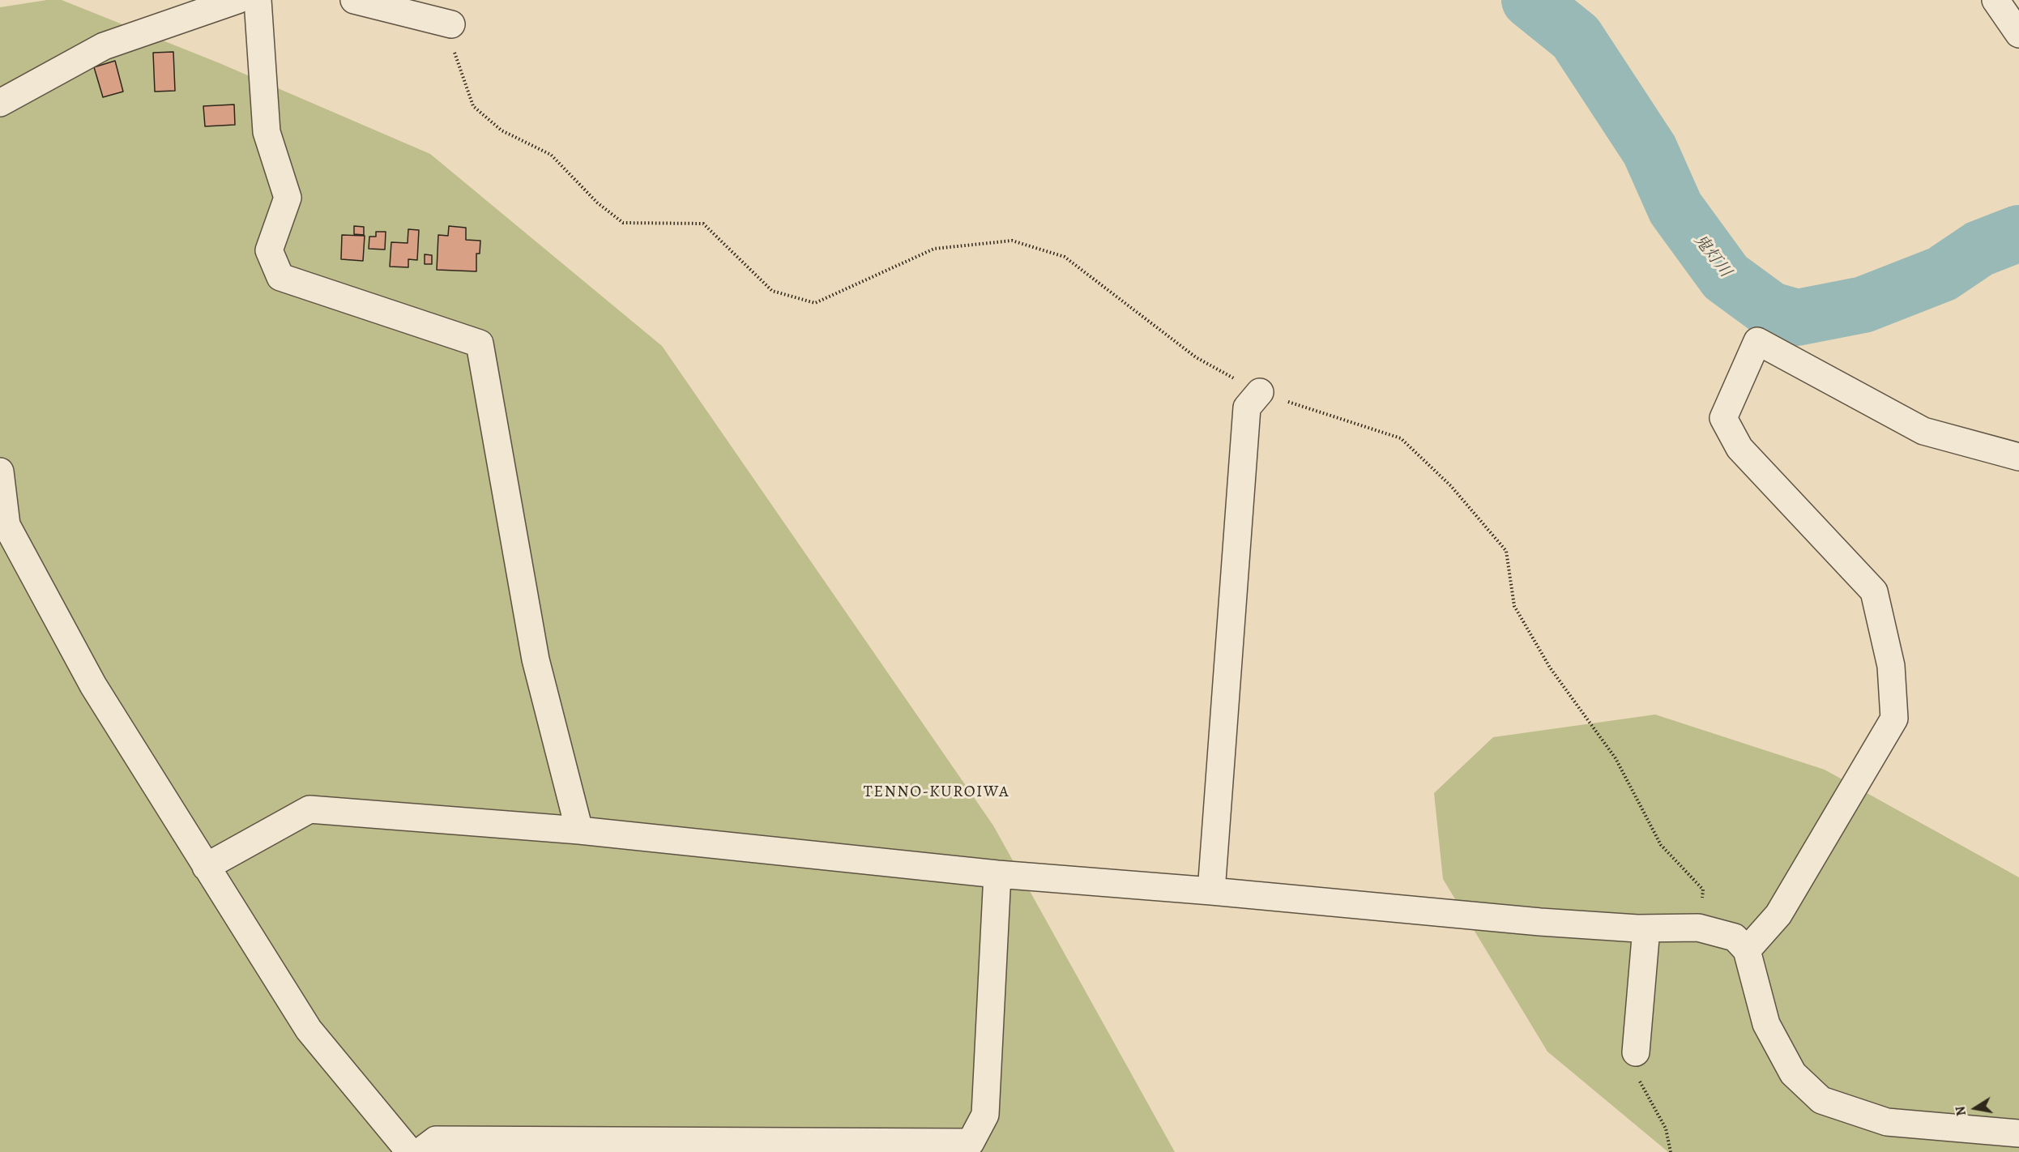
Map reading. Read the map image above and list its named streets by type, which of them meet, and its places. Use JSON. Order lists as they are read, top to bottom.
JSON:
{
  "districts": ["TENNO-KUROIWA"],
  "water": ["鬼灯川"],
  "north": "left"
}
